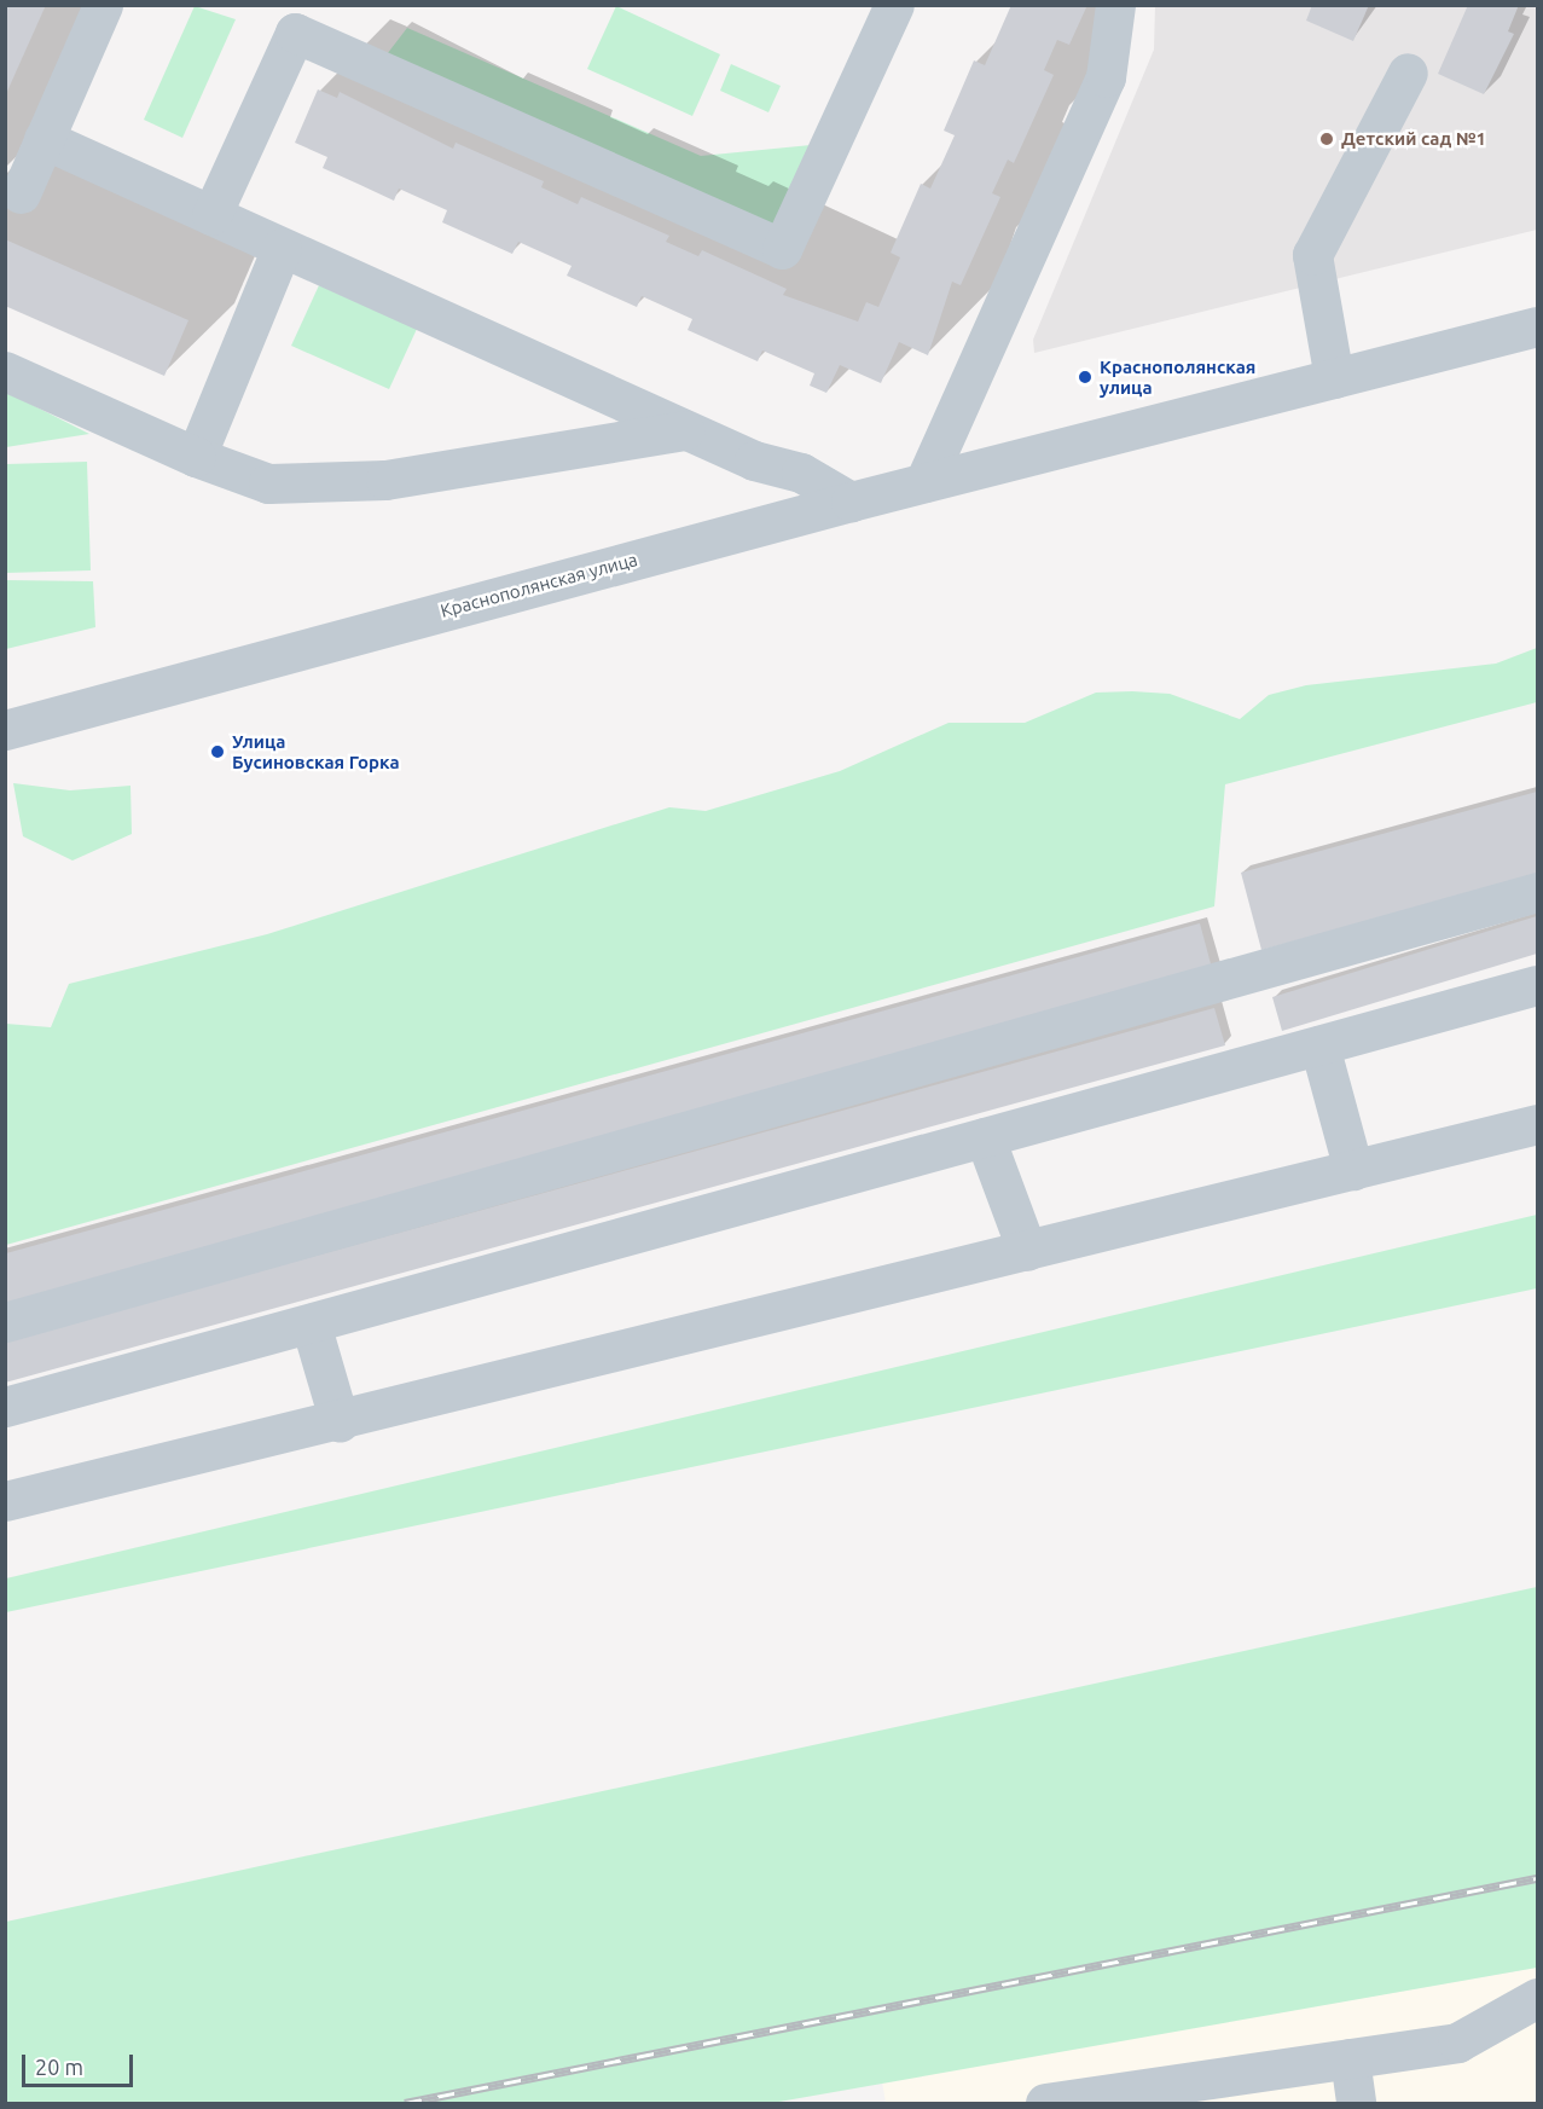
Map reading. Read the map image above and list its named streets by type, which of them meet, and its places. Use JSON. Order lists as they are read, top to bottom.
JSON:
{
  "streets": {
    "street": ["Краснополянская улица"]
  },
  "places": ["Детский сад №1", "Краснополянская улица", "Улица Бусиновская Горка"],
  "scale_bar": "20 m"
}
